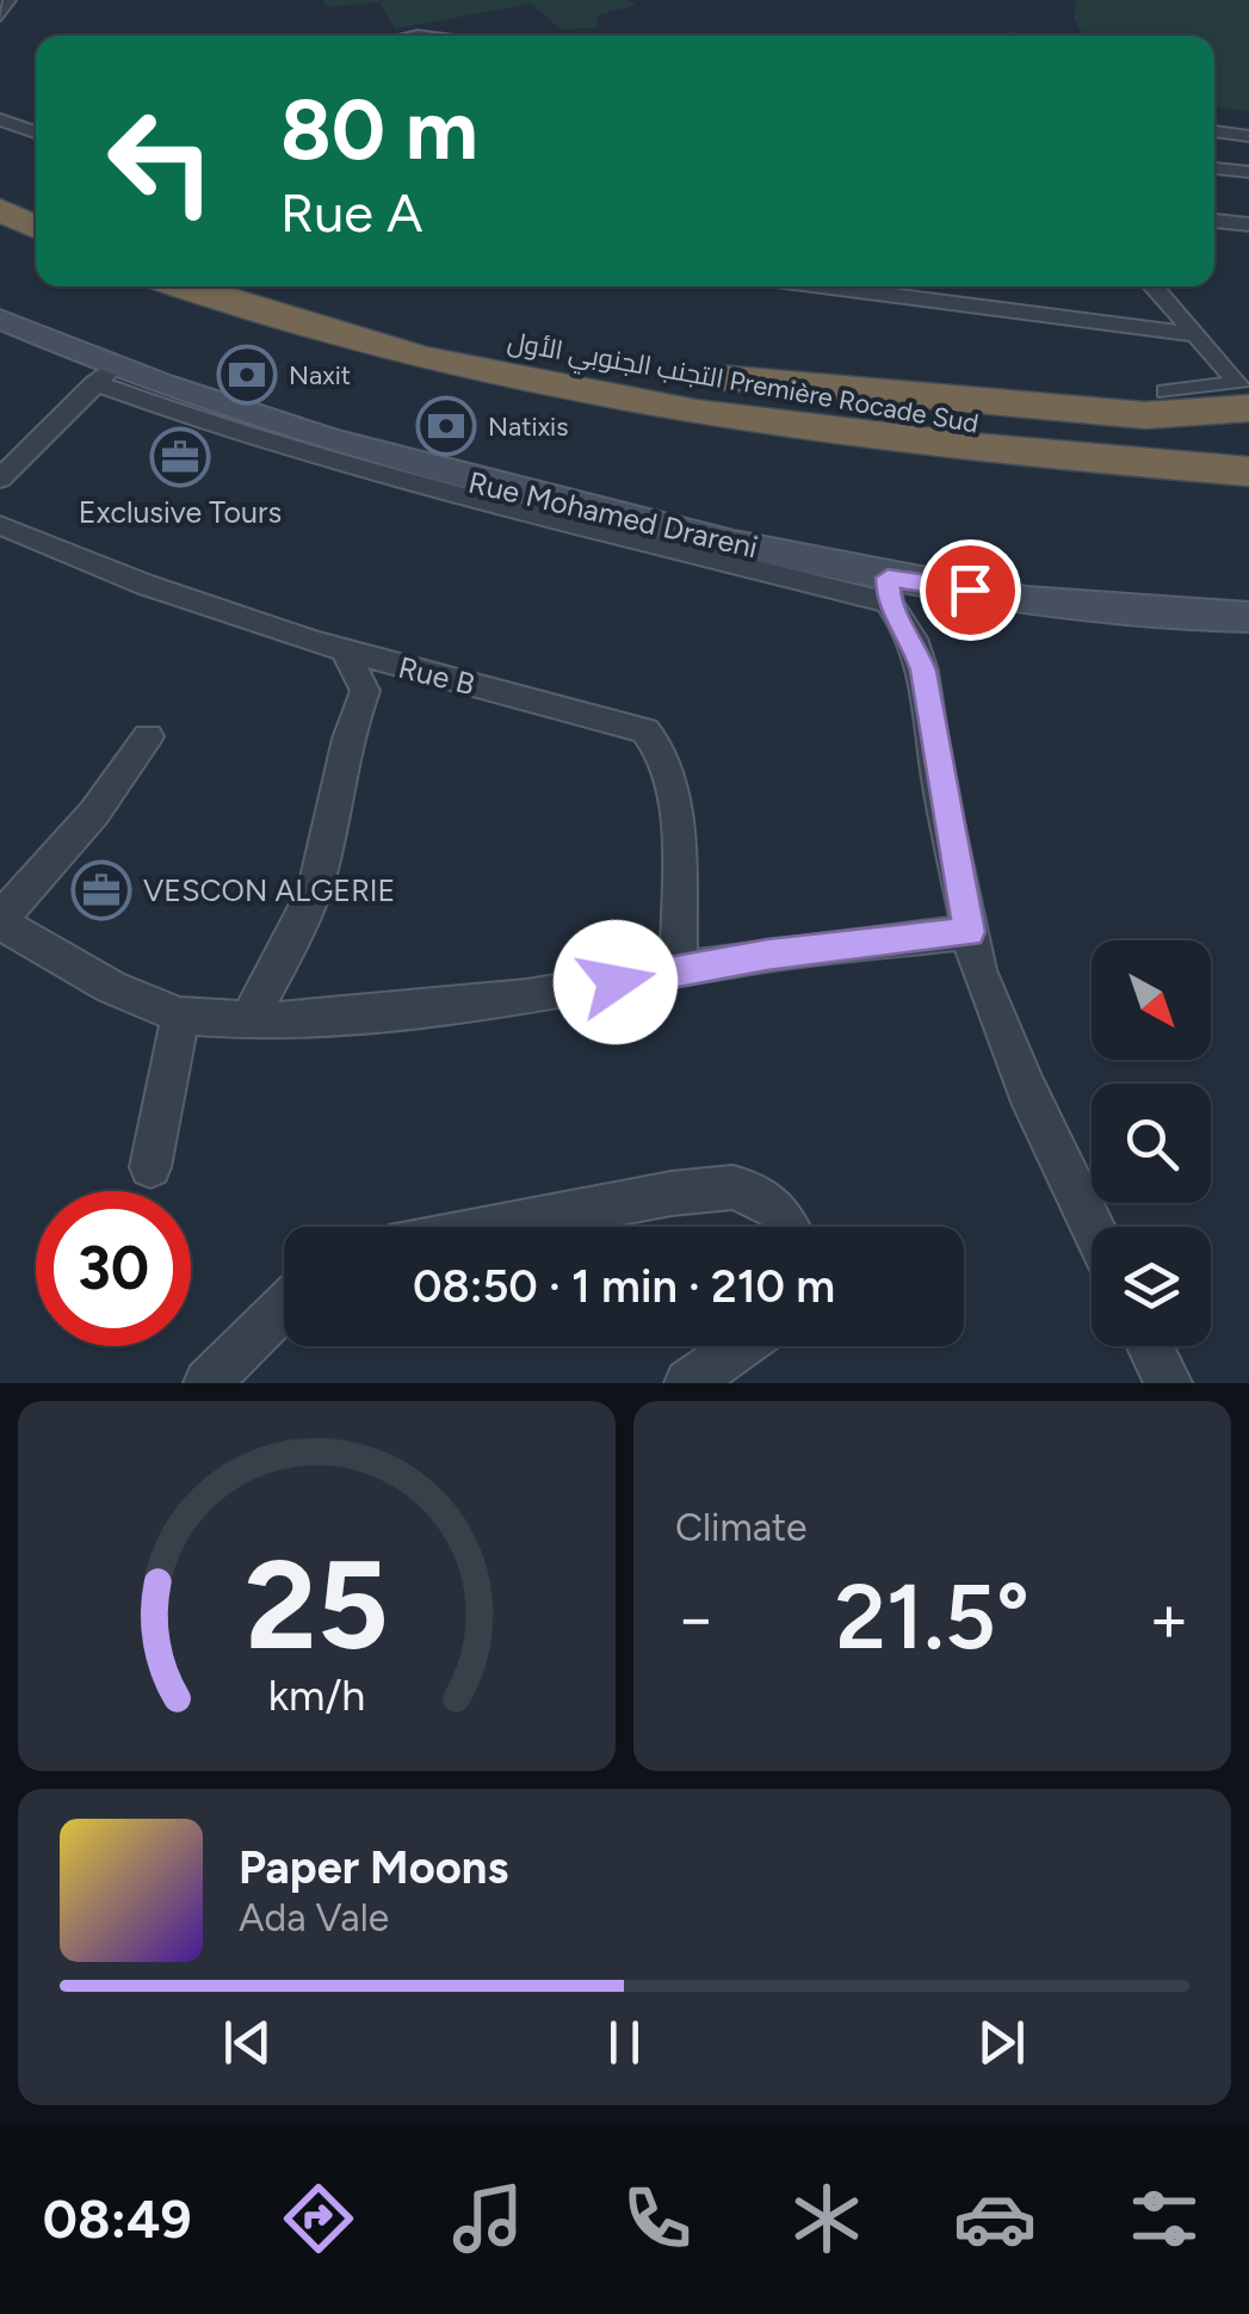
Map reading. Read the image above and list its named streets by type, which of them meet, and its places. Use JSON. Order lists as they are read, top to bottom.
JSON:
{
  "streets": {
    "highway": ["التجنب الجنوبي الأول Première Rocade Sud"],
    "street": ["Rue Mohamed Drareni", "Rue B"]
  },
  "places": {
    "bank": ["Naxit", "Natixis"],
    "office": ["Exclusive Tours", "VESCON ALGERIE"]
  },
  "north": "bottom right",
  "page": {
    "turn": ["80 m", "Rue A"],
    "limit": "30",
    "trip": "08:50 · 1 min · 210 m",
    "tile": "Climate",
    "heat": ["−", "21.5°", "+"],
    "song": ["Paper Moons", "Ada Vale"],
    "tabs": "08:49",
    "gauge": ["25", "km/h"]
  }
}
